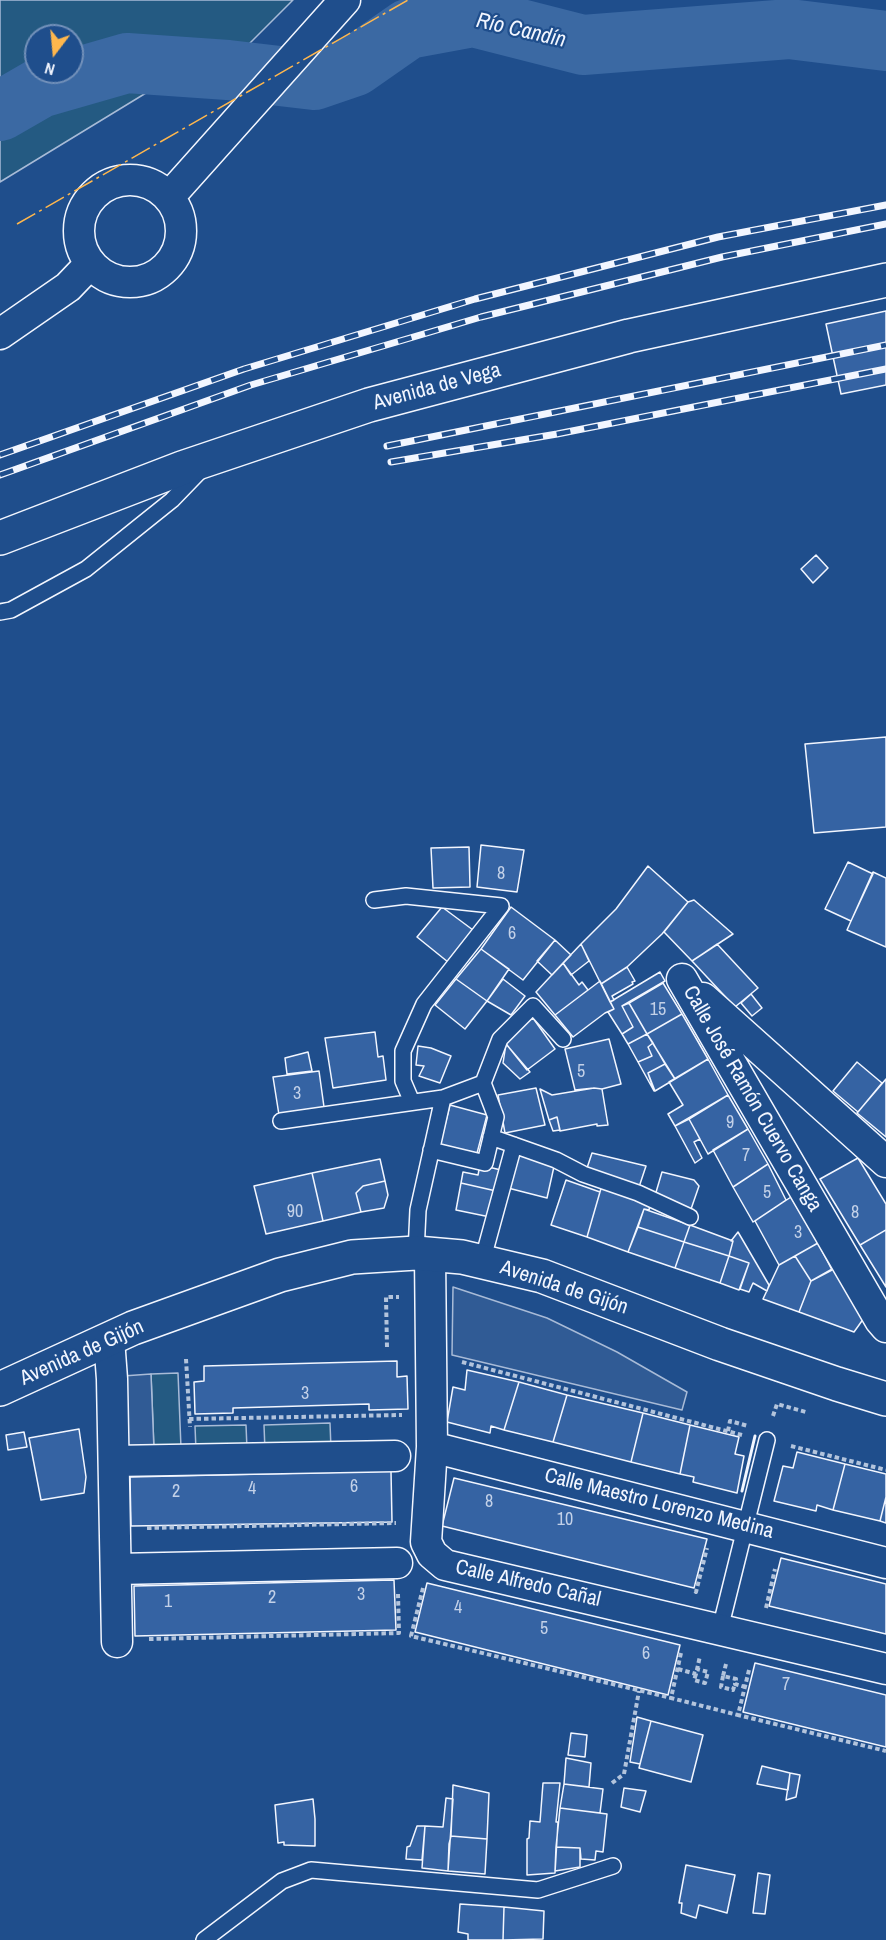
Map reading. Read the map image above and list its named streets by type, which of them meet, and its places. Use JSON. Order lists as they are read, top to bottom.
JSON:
{
  "streets": {
    "street": [
      "Avenida de Vega",
      "Calle José Ramón Cuervo Canga",
      "Avenida de Gijón",
      "Calle Maestro Lorenzo Medina",
      "Calle Alfredo Cañal"
    ]
  },
  "crossings": [
    ["Avenida de Gijón", "Calle Alfredo Cañal"],
    ["Calle Maestro Lorenzo Medina", "Calle Alfredo Cañal"]
  ],
  "water": ["Río Candín"],
  "house_numbers": [
    "8",
    "6",
    "15",
    "5",
    "3",
    "9",
    "7",
    "5",
    "90",
    "8",
    "3",
    "3",
    "6",
    "4",
    "2",
    "8",
    "10",
    "3",
    "2",
    "1",
    "4",
    "5",
    "6",
    "7"
  ],
  "north": "bottom"
}
